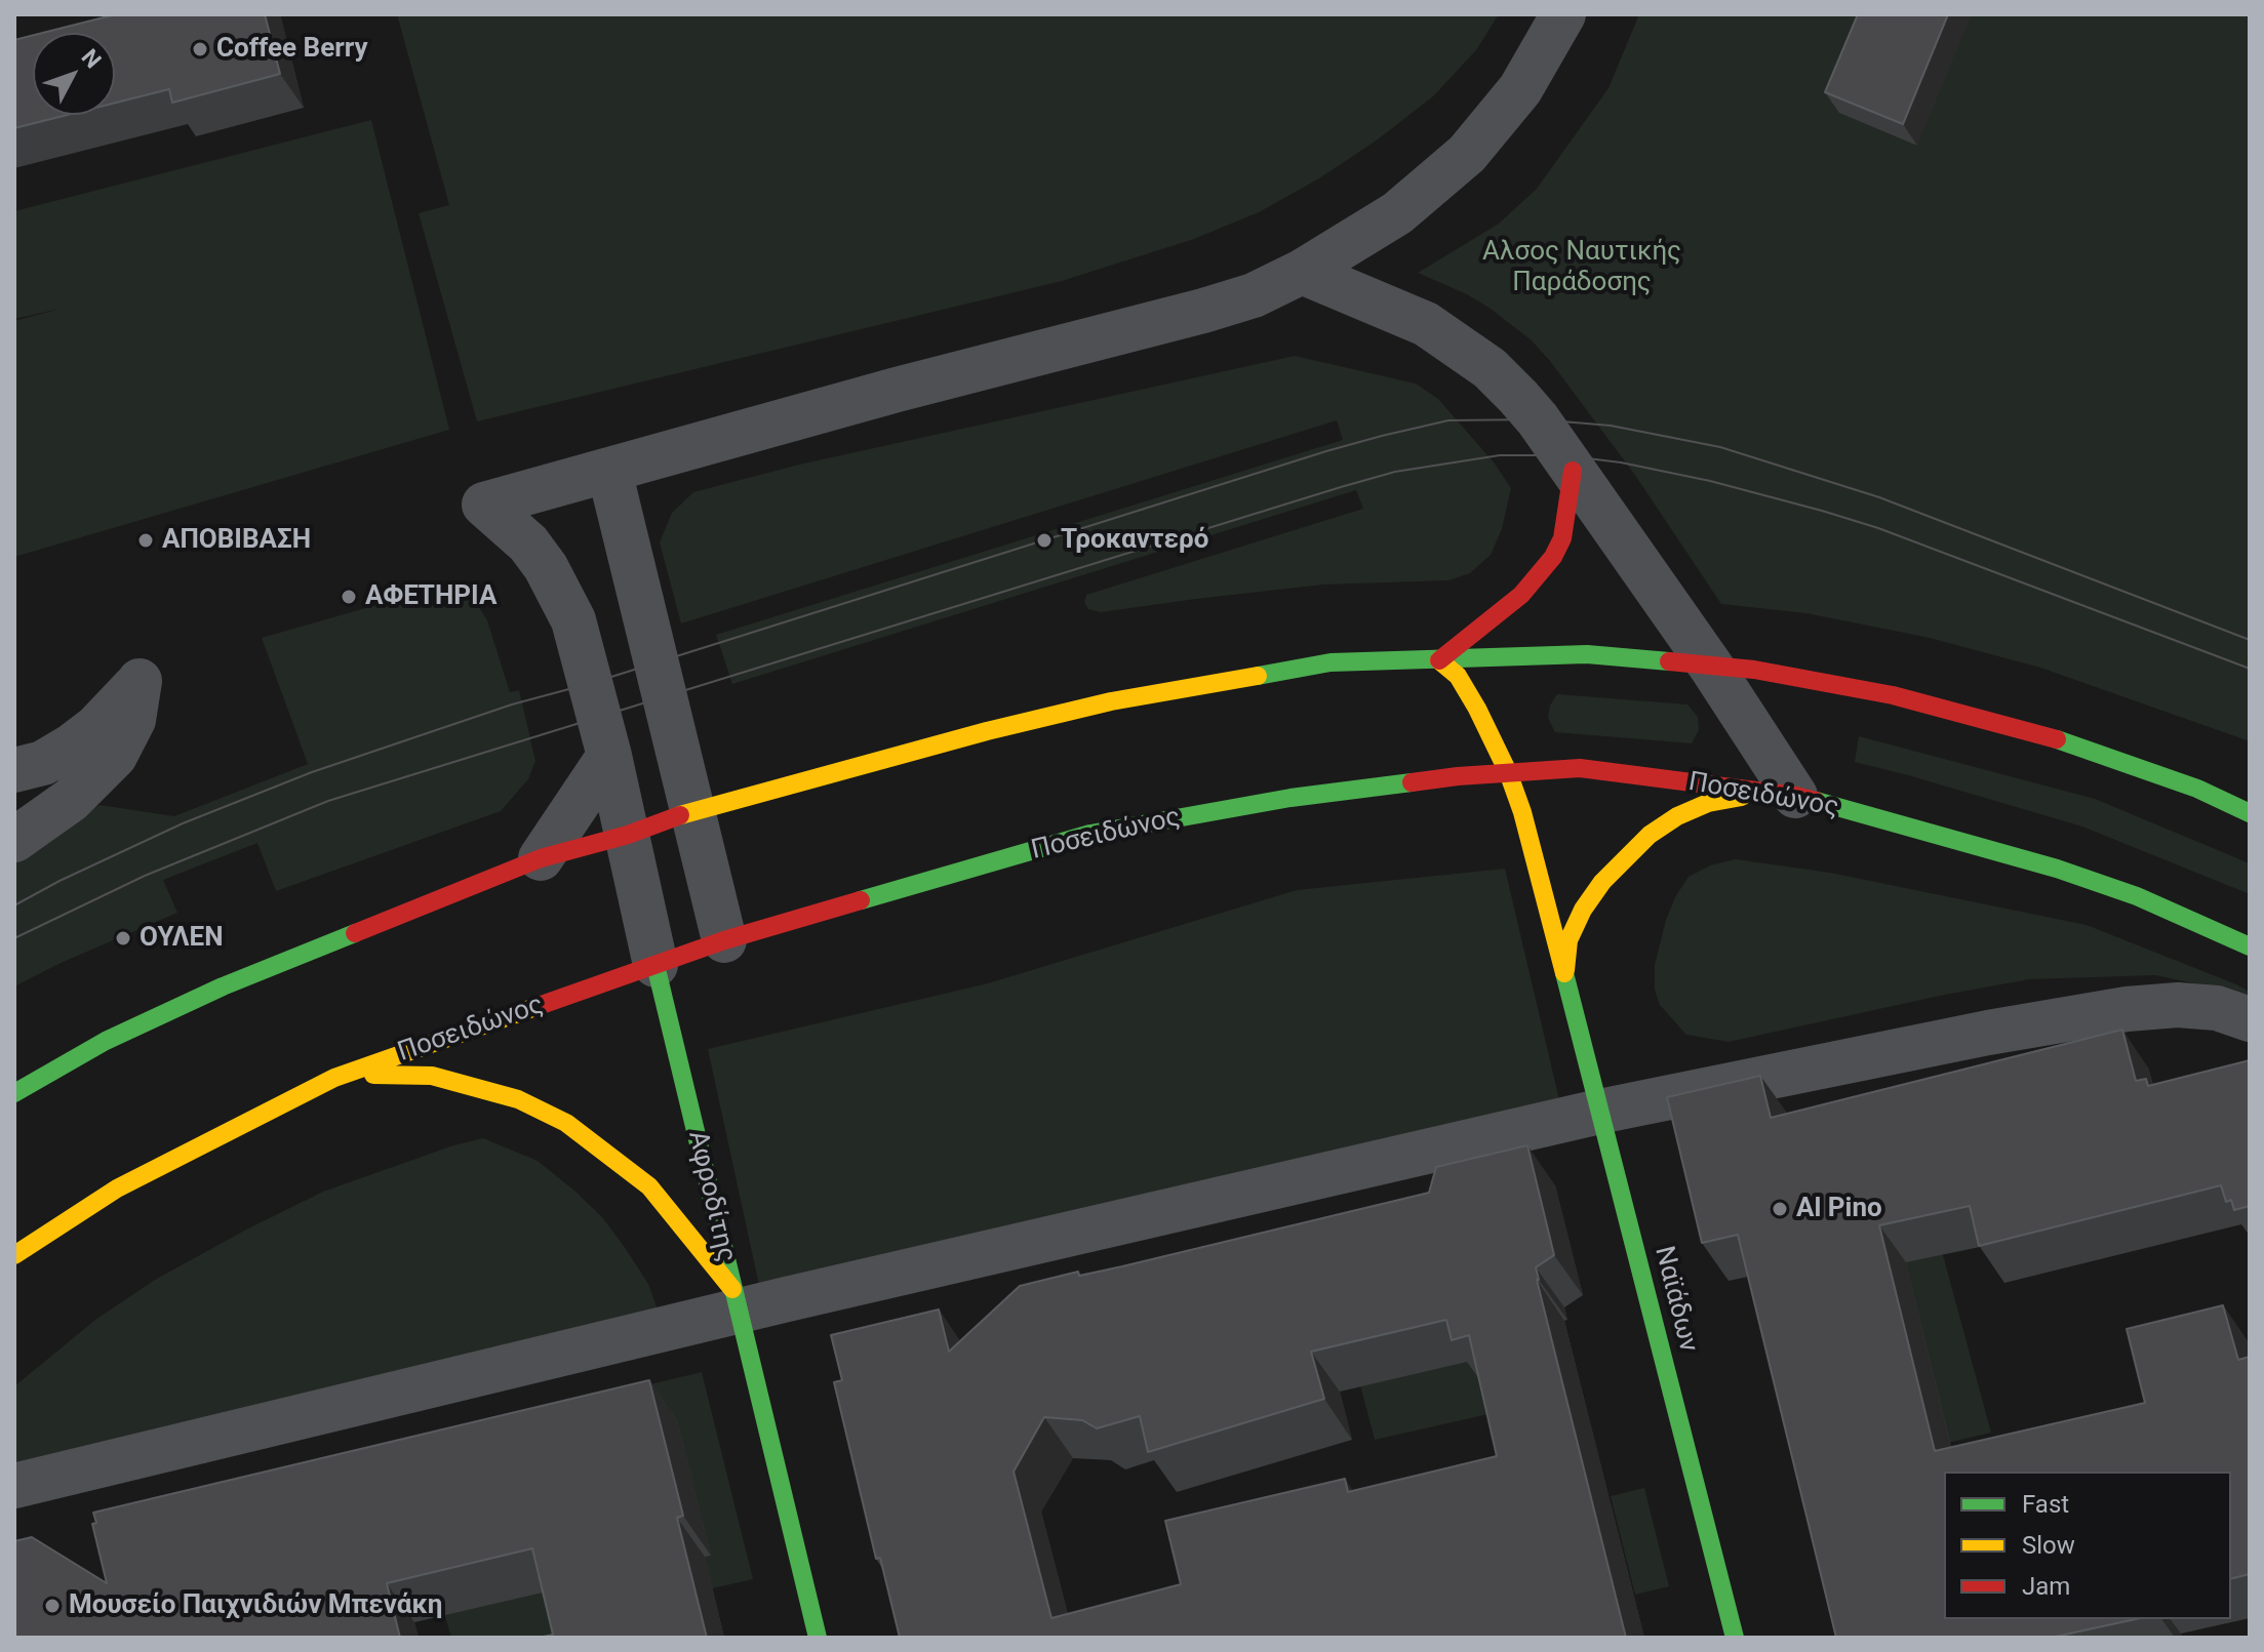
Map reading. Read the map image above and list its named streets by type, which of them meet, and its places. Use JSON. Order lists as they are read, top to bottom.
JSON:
{
  "streets": {
    "main road": ["Ποσειδώνος", "Αφροδίτης", "Ναϊάδων"]
  },
  "crossings": [
    ["Ποσειδώνος", "Αφροδίτης"],
    ["Ποσειδώνος", "Ναϊάδων"]
  ],
  "parks": ["Αλσος Ναυτικής Παράδοσης"],
  "places": [
    "Coffee Berry",
    "ΑΠΟΒΙΒΑΣΗ",
    "Τροκαντερό",
    "ΑΦΕΤΗΡΙΑ",
    "ΟΥΛΕΝ",
    "Al Pino",
    "Μουσείο Παιχνιδιών Μπενάκη"
  ],
  "legend": ["Fast", "Slow", "Jam"],
  "north": "top right"
}
